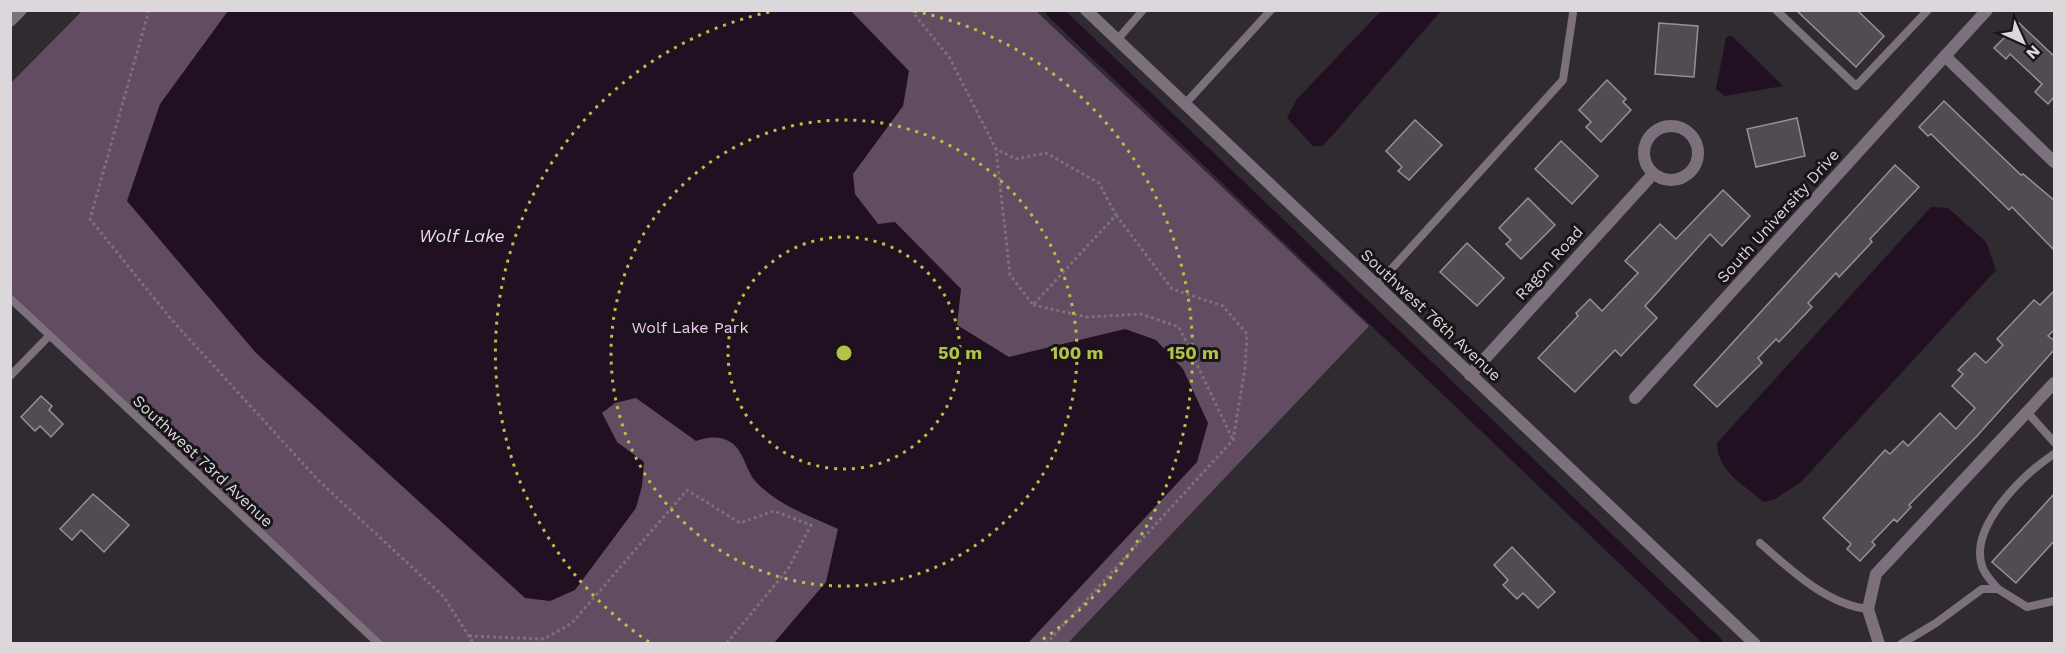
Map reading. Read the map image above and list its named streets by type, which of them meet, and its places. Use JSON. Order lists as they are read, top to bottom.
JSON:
{
  "streets": {
    "street": ["South University Drive", "Ragon Road", "Southwest 76th Avenue"],
    "lane": ["Southwest 73rd Avenue"]
  },
  "crossings": [
    ["Ragon Road", "Southwest 76th Avenue"]
  ],
  "water": ["Wolf Lake"],
  "parks": ["Wolf Lake Park"],
  "north": "bottom right",
  "rings": ["50 m", "100 m", "150 m"]
}
